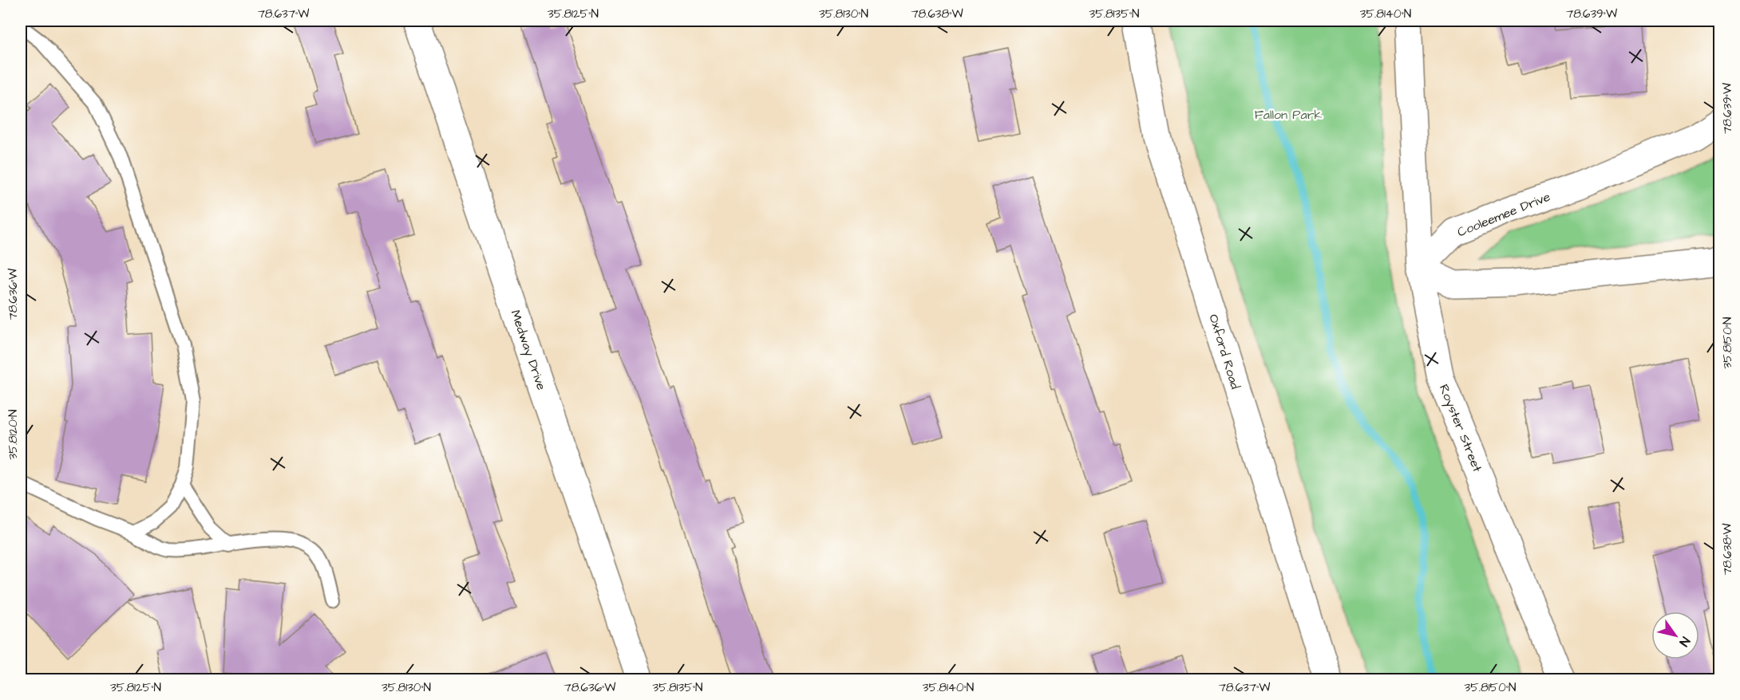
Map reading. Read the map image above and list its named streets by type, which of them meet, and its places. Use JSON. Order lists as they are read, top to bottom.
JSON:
{
  "streets": {
    "street": [
      "Cooleemee Drive",
      "Medway Drive",
      "Oxford Road",
      "Royster Street"
    ]
  },
  "crossings": [
    ["Cooleemee Drive", "Royster Street"]
  ],
  "parks": ["Fallon Park"],
  "north": "bottom right",
  "coordinates": [
    "78.637°W",
    "35.8125°N",
    "35.8130°N",
    "78.638°W",
    "35.8135°N",
    "35.8140°N",
    "78.639°W",
    "78.636°W",
    "35.8150°N",
    "35.8120°N"
  ]
}
